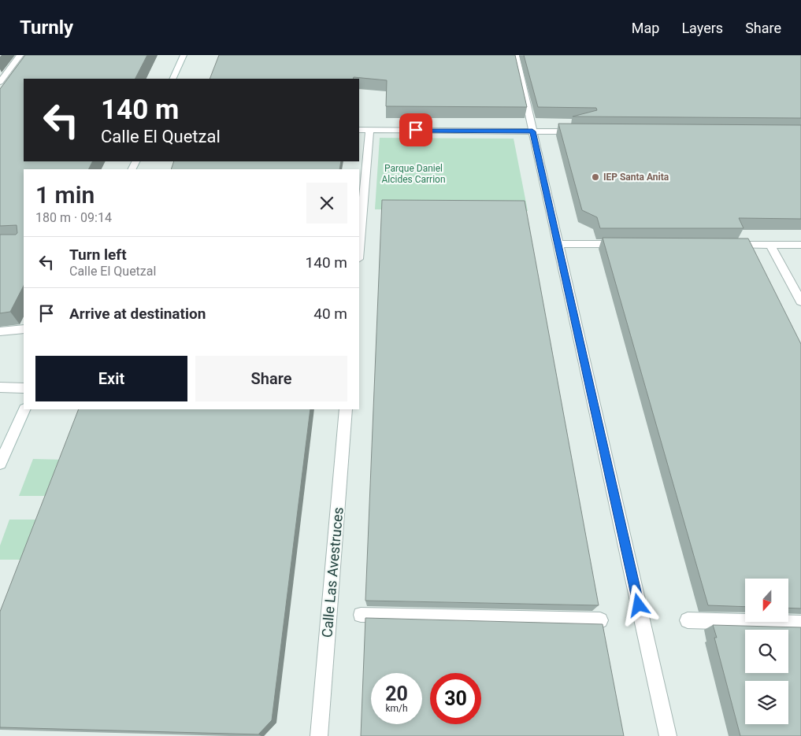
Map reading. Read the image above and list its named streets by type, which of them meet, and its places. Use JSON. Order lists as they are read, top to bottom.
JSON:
{
  "streets": {
    "street": ["Calle Las Avestruces"]
  },
  "parks": ["Parque Daniel Alcides Carrion"],
  "places": ["IEP Santa Anita"],
  "north": "bottom",
  "page": {
    "header": "Turnly",
    "nav": ["Map", "Layers", "Share"],
    "turn": ["140 m", "Calle El Quetzal"],
    "heading": ["1 min", "180 m · 09:14"],
    "list": [
      {
        "name": "Turn left",
        "note": "Calle El Quetzal",
        "value": "140 m"
      },
      {
        "name": "Arrive at destination",
        "value": "40 m"
      }
    ],
    "buttons": ["Exit", "Share"],
    "speed": "20 km/h",
    "limit": "30"
  }
}
